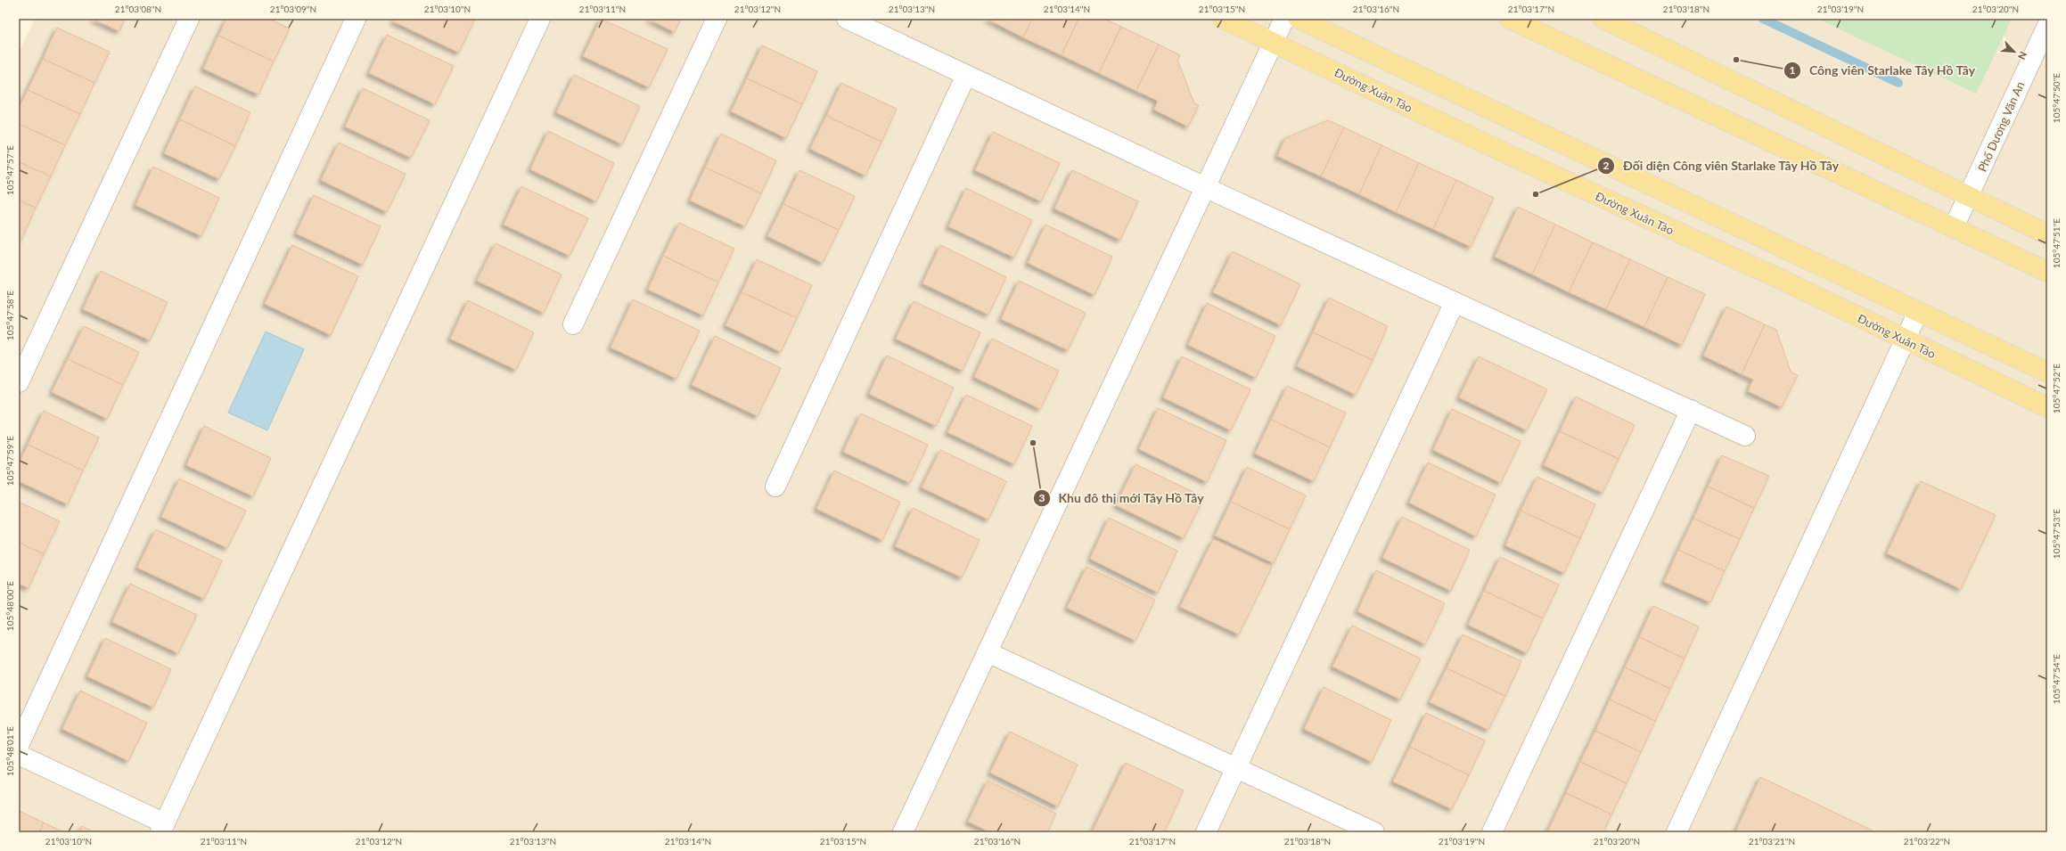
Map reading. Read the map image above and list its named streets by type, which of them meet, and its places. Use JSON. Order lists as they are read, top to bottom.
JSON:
{
  "streets": {
    "main road": ["Đường Xuân Tảo"],
    "street": ["Phố Dương Văn An"]
  },
  "places": ["Công viên Starlake Tây Hồ Tây", "Đối diện Công viên Starlake Tây Hồ Tây", "Khu đô thị mới Tây Hồ Tây"],
  "north": "bottom right",
  "coordinates": [
    "21°03'08\"N",
    "21°03'09\"N",
    "21°03'10\"N",
    "21°03'11\"N",
    "21°03'12\"N",
    "21°03'13\"N",
    "21°03'14\"N",
    "21°03'15\"N",
    "21°03'16\"N",
    "21°03'17\"N",
    "21°03'18\"N",
    "21°03'19\"N",
    "21°03'20\"N",
    "105°47'50\"E",
    "105°47'57\"E",
    "105°47'51\"E",
    "105°47'58\"E",
    "105°47'52\"E",
    "105°47'59\"E",
    "105°47'53\"E",
    "105°48'00\"E",
    "105°47'54\"E",
    "105°48'01\"E",
    "21°03'21\"N",
    "21°03'22\"N"
  ]
}
